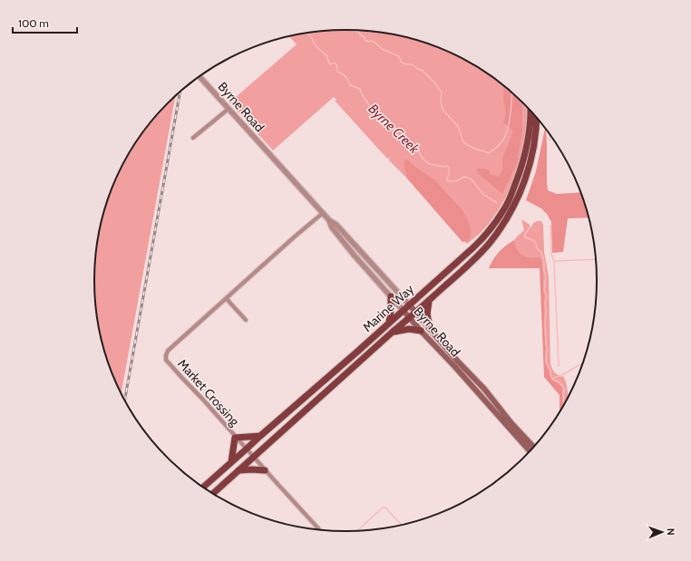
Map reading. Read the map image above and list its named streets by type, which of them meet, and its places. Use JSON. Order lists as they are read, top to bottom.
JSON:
{
  "streets": {
    "main road": ["Byrne Road", "Marine Way"],
    "street": ["Market Crossing"]
  },
  "crossings": [
    ["Byrne Road", "Marine Way"],
    ["Byrne Road", "Market Crossing"],
    ["Marine Way", "Market Crossing"]
  ],
  "water": ["Byrne Creek"],
  "scale_bar": "100 m",
  "north": "right"
}
